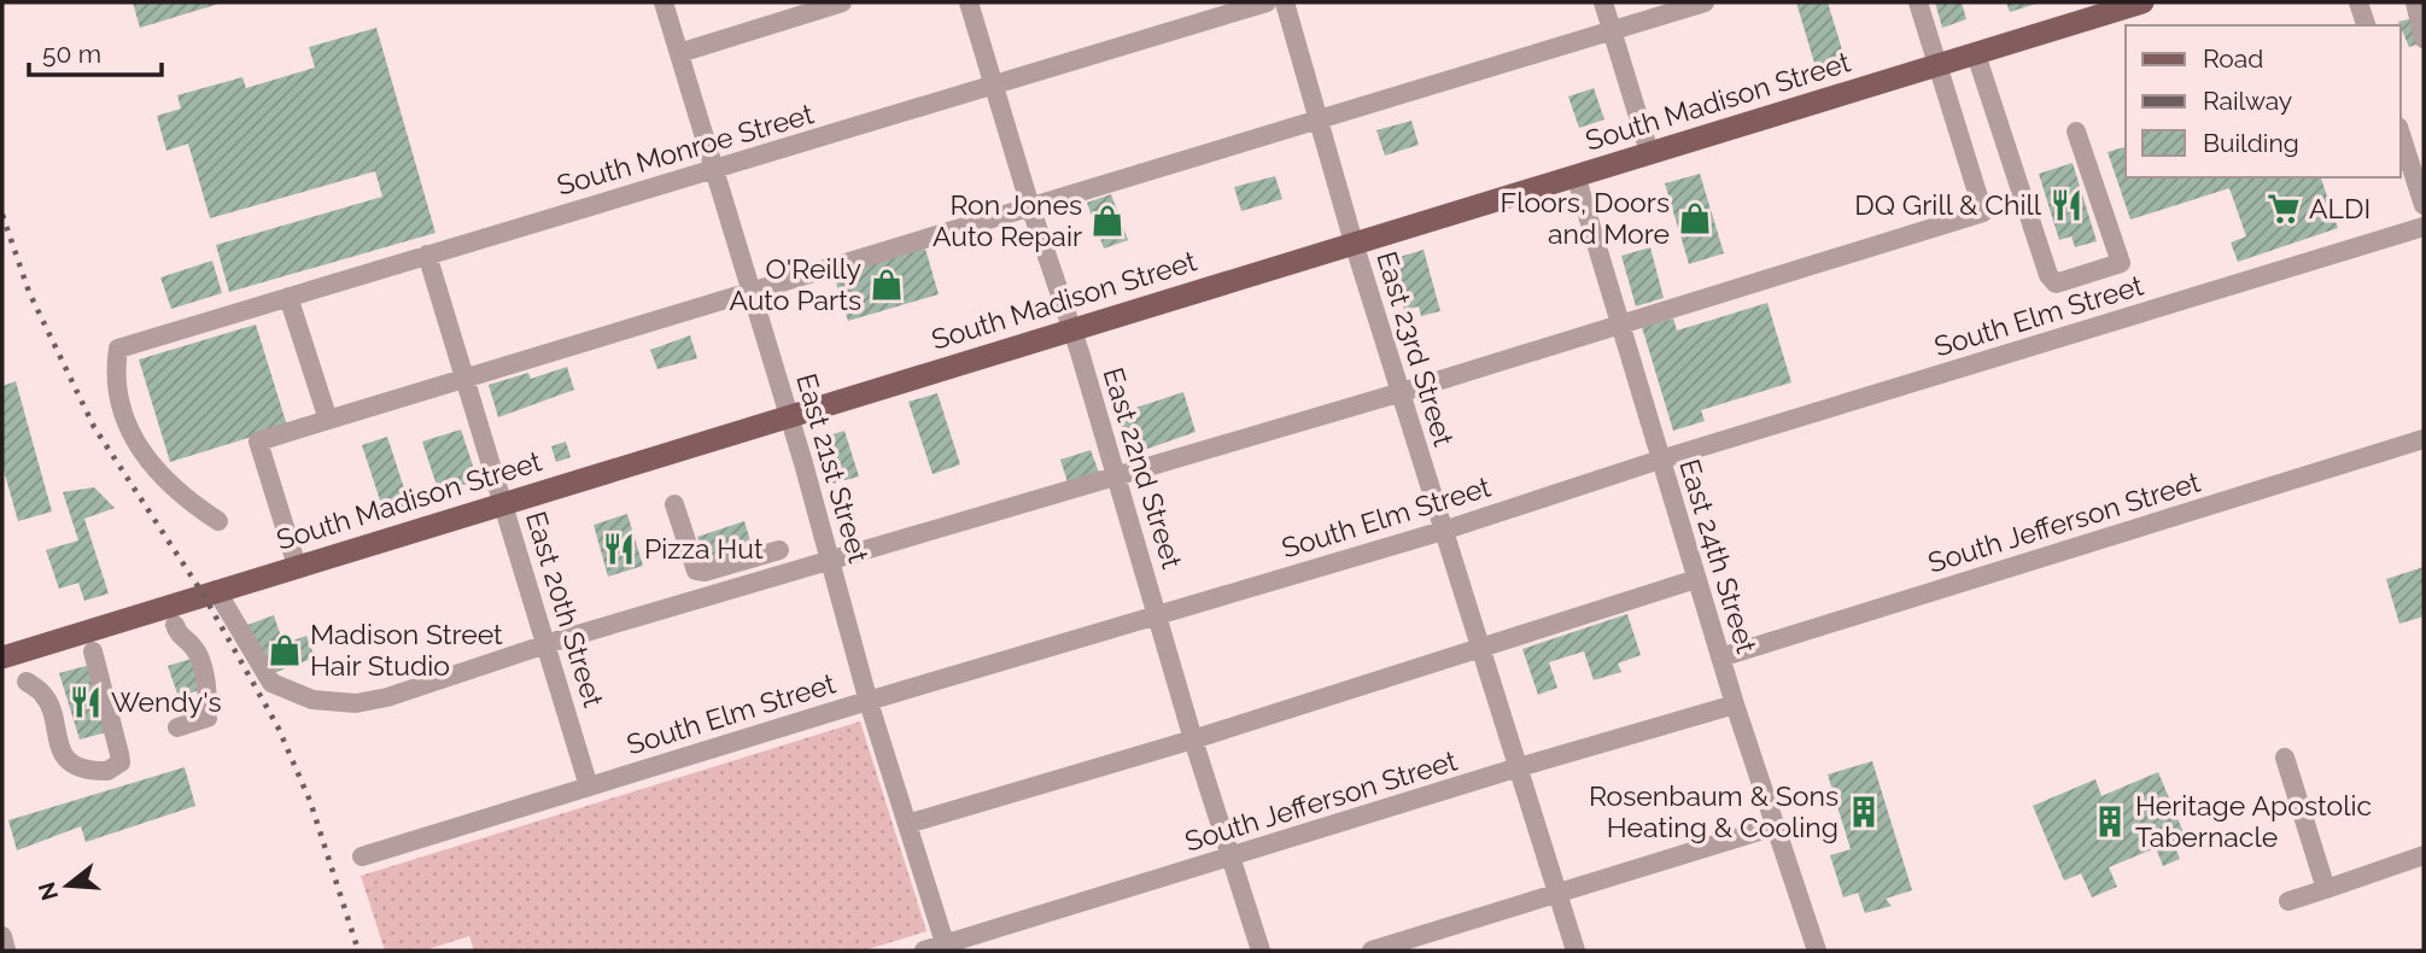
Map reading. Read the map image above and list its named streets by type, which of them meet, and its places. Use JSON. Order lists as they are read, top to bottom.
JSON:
{
  "streets": {
    "main road": ["South Madison Street"],
    "street": [
      "South Monroe Street",
      "South Elm Street",
      "East 23rd Street",
      "East 21st Street",
      "East 22nd Street",
      "South Jefferson Street",
      "East 24th Street",
      "East 20th Street"
    ]
  },
  "crossings": [
    ["South Madison Street", "East 23rd Street"],
    ["South Madison Street", "East 21st Street"],
    ["South Madison Street", "East 22nd Street"],
    ["South Madison Street", "East 24th Street"],
    ["South Madison Street", "East 20th Street"],
    ["South Monroe Street", "East 21st Street"],
    ["South Monroe Street", "East 22nd Street"],
    ["South Monroe Street", "East 20th Street"],
    ["South Elm Street", "East 23rd Street"],
    ["South Elm Street", "East 21st Street"],
    ["South Elm Street", "East 22nd Street"],
    ["South Elm Street", "East 24th Street"],
    ["South Elm Street", "East 20th Street"],
    ["East 23rd Street", "South Jefferson Street"],
    ["East 21st Street", "South Jefferson Street"],
    ["East 22nd Street", "South Jefferson Street"],
    ["South Jefferson Street", "East 24th Street"]
  ],
  "places": {
    "restaurant": ["DQ Grill & Chill", "Pizza Hut", "Wendy's"],
    "supermarket": ["ALDI"],
    "shop": [
      "Floors, Doors and More",
      "Ron Jones Auto Repair",
      "O'Reilly Auto Parts",
      "Madison Street Hair Studio"
    ],
    "building": ["Rosenbaum & Sons Heating & Cooling", "Heritage Apostolic Tabernacle"]
  },
  "legend": ["Road", "Railway", "Building"],
  "scale_bar": "50 m",
  "north": "left"
}
